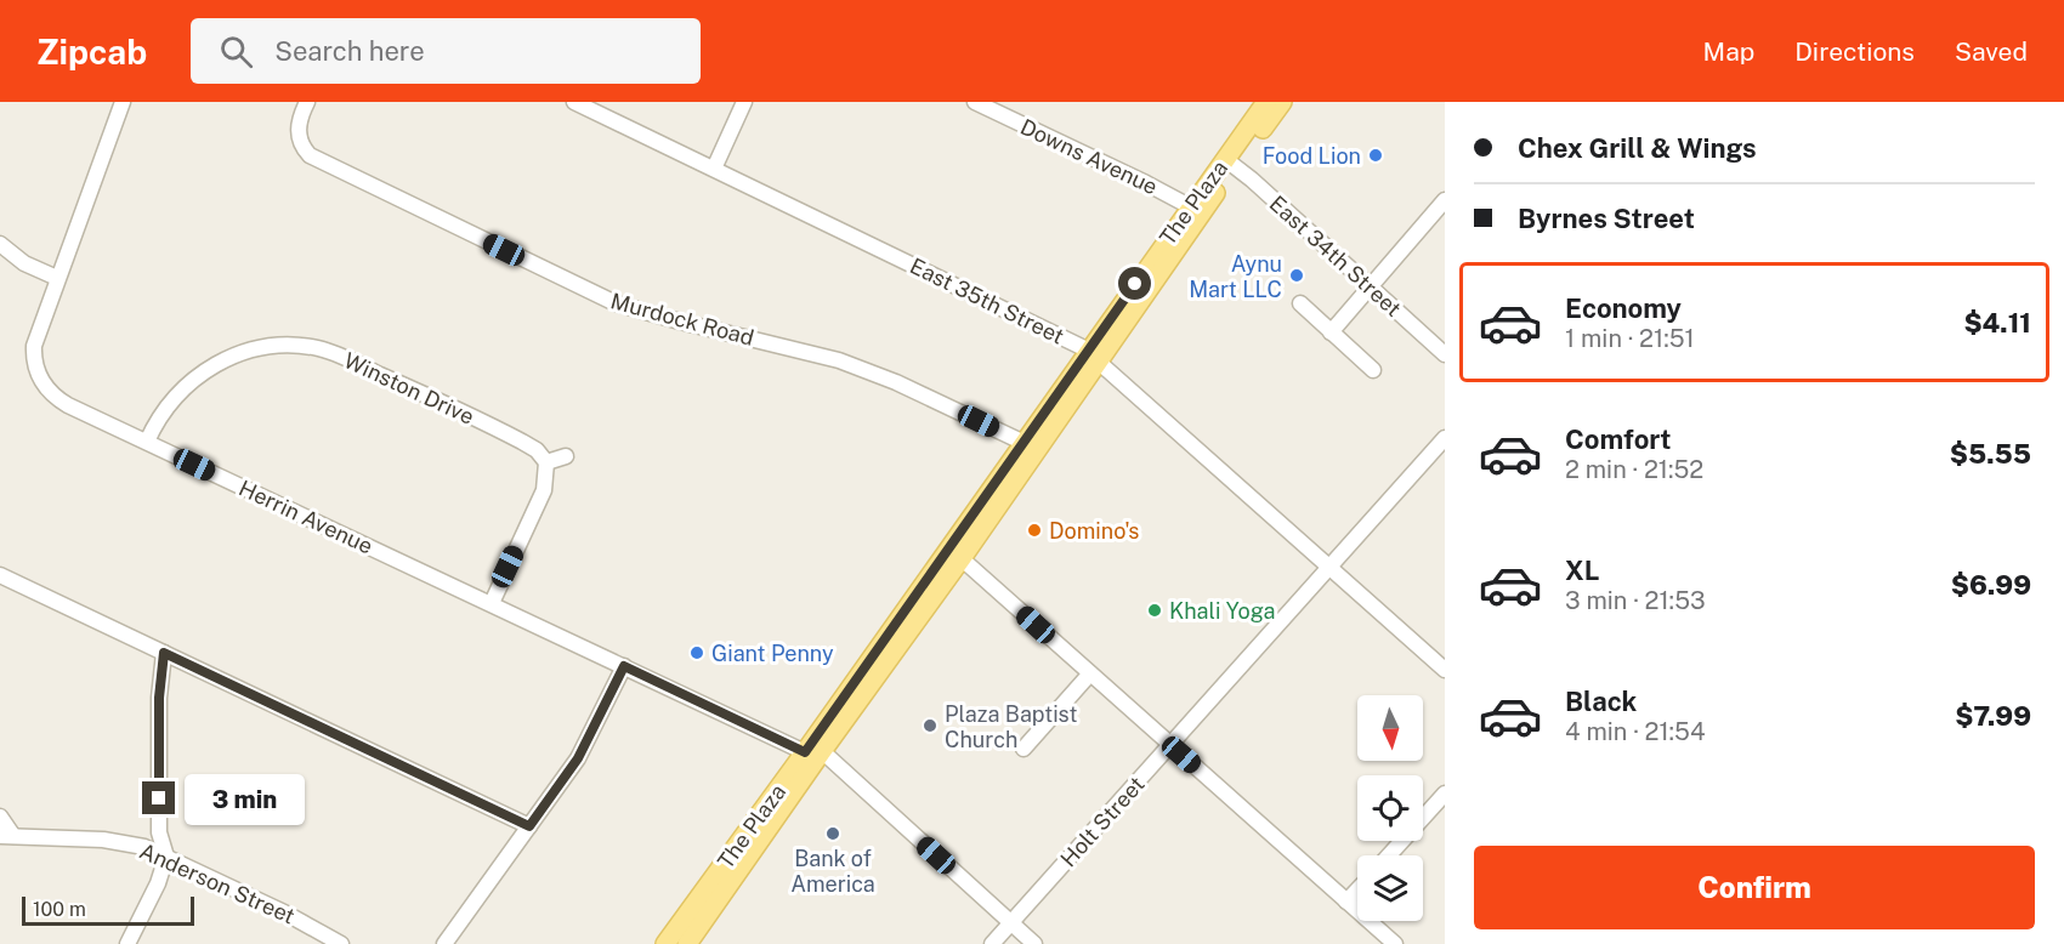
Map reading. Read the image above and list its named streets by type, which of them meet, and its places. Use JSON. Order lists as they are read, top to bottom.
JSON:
{
  "streets": {
    "main road": ["The Plaza"],
    "street": [
      "Downs Avenue",
      "East 34th Street",
      "East 35th Street",
      "Murdock Road",
      "Winston Drive",
      "Herrin Avenue",
      "Holt Street",
      "Anderson Street"
    ]
  },
  "crossings": [
    ["Downs Avenue", "The Plaza"],
    ["The Plaza", "East 34th Street"],
    ["The Plaza", "East 35th Street"],
    ["The Plaza", "Murdock Road"],
    ["The Plaza", "Herrin Avenue"],
    ["East 35th Street", "Holt Street"],
    ["Winston Drive", "Herrin Avenue"],
    ["Herrin Avenue", "Holt Street"]
  ],
  "places": [
    "Food Lion",
    "Aynu Mart LLC",
    "Domino's",
    "Khali Yoga",
    "Giant Penny",
    "Plaza Baptist Church",
    "Bank of America"
  ],
  "scale_bar": "100 m",
  "north": "bottom",
  "page": {
    "header": "Zipcab",
    "search": "Search here",
    "nav": ["Map", "Directions", "Saved"],
    "banner": ["Chex Grill & Wings", "Byrnes Street"],
    "list": [
      {
        "name": "Economy",
        "note": "1 min · 21:51",
        "value": "$4.11"
      },
      {
        "name": "Comfort",
        "note": "2 min · 21:52",
        "value": "$5.55"
      },
      {
        "name": "XL",
        "note": "3 min · 21:53",
        "value": "$6.99"
      },
      {
        "name": "Black",
        "note": "4 min · 21:54",
        "value": "$7.99"
      }
    ],
    "bubble": "3 min",
    "buttons": "Confirm",
    "scale": "100 m"
  }
}
